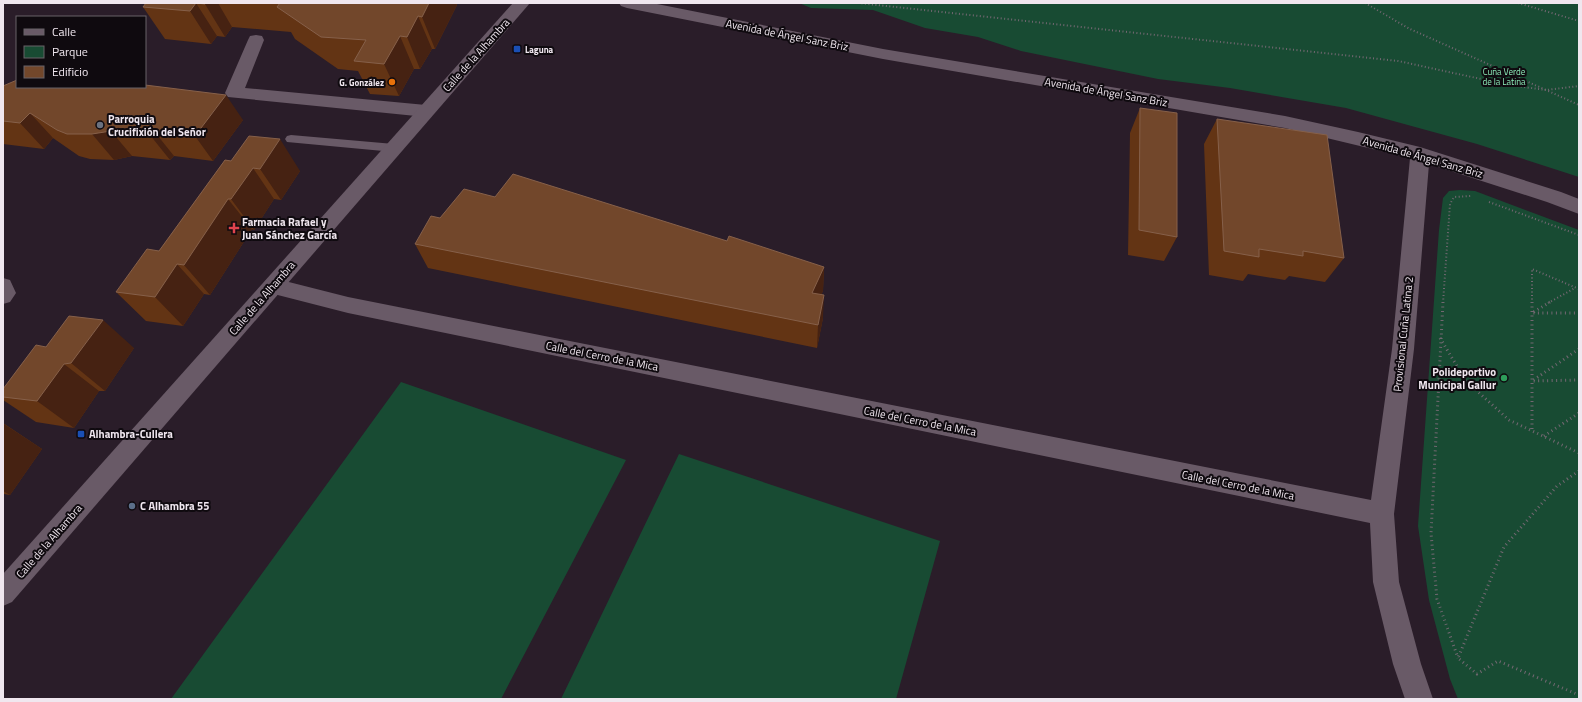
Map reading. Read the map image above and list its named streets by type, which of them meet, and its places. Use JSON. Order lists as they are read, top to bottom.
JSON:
{
  "streets": {
    "street": [
      "Avenida de Ángel Sanz Briz",
      "Calle de la Alhambra",
      "Provisional Cuña Latina 2",
      "Calle del Cerro de la Mica"
    ]
  },
  "crossings": [
    ["Avenida de Ángel Sanz Briz", "Provisional Cuña Latina 2"],
    ["Calle de la Alhambra", "Calle del Cerro de la Mica"],
    ["Provisional Cuña Latina 2", "Calle del Cerro de la Mica"]
  ],
  "parks": ["Cuña Verde de la Latina"],
  "places": {
    "transit": ["Laguna", "Alhambra-Cullera"],
    "other": [
      "G. González",
      "Parroquia Crucifixión del Señor",
      "Polideportivo Municipal Gallur",
      "C Alhambra 55"
    ],
    "health": ["Farmacia Rafael y Juan Sánchez García"]
  },
  "legend": ["Calle", "Parque", "Edificio"]
}
